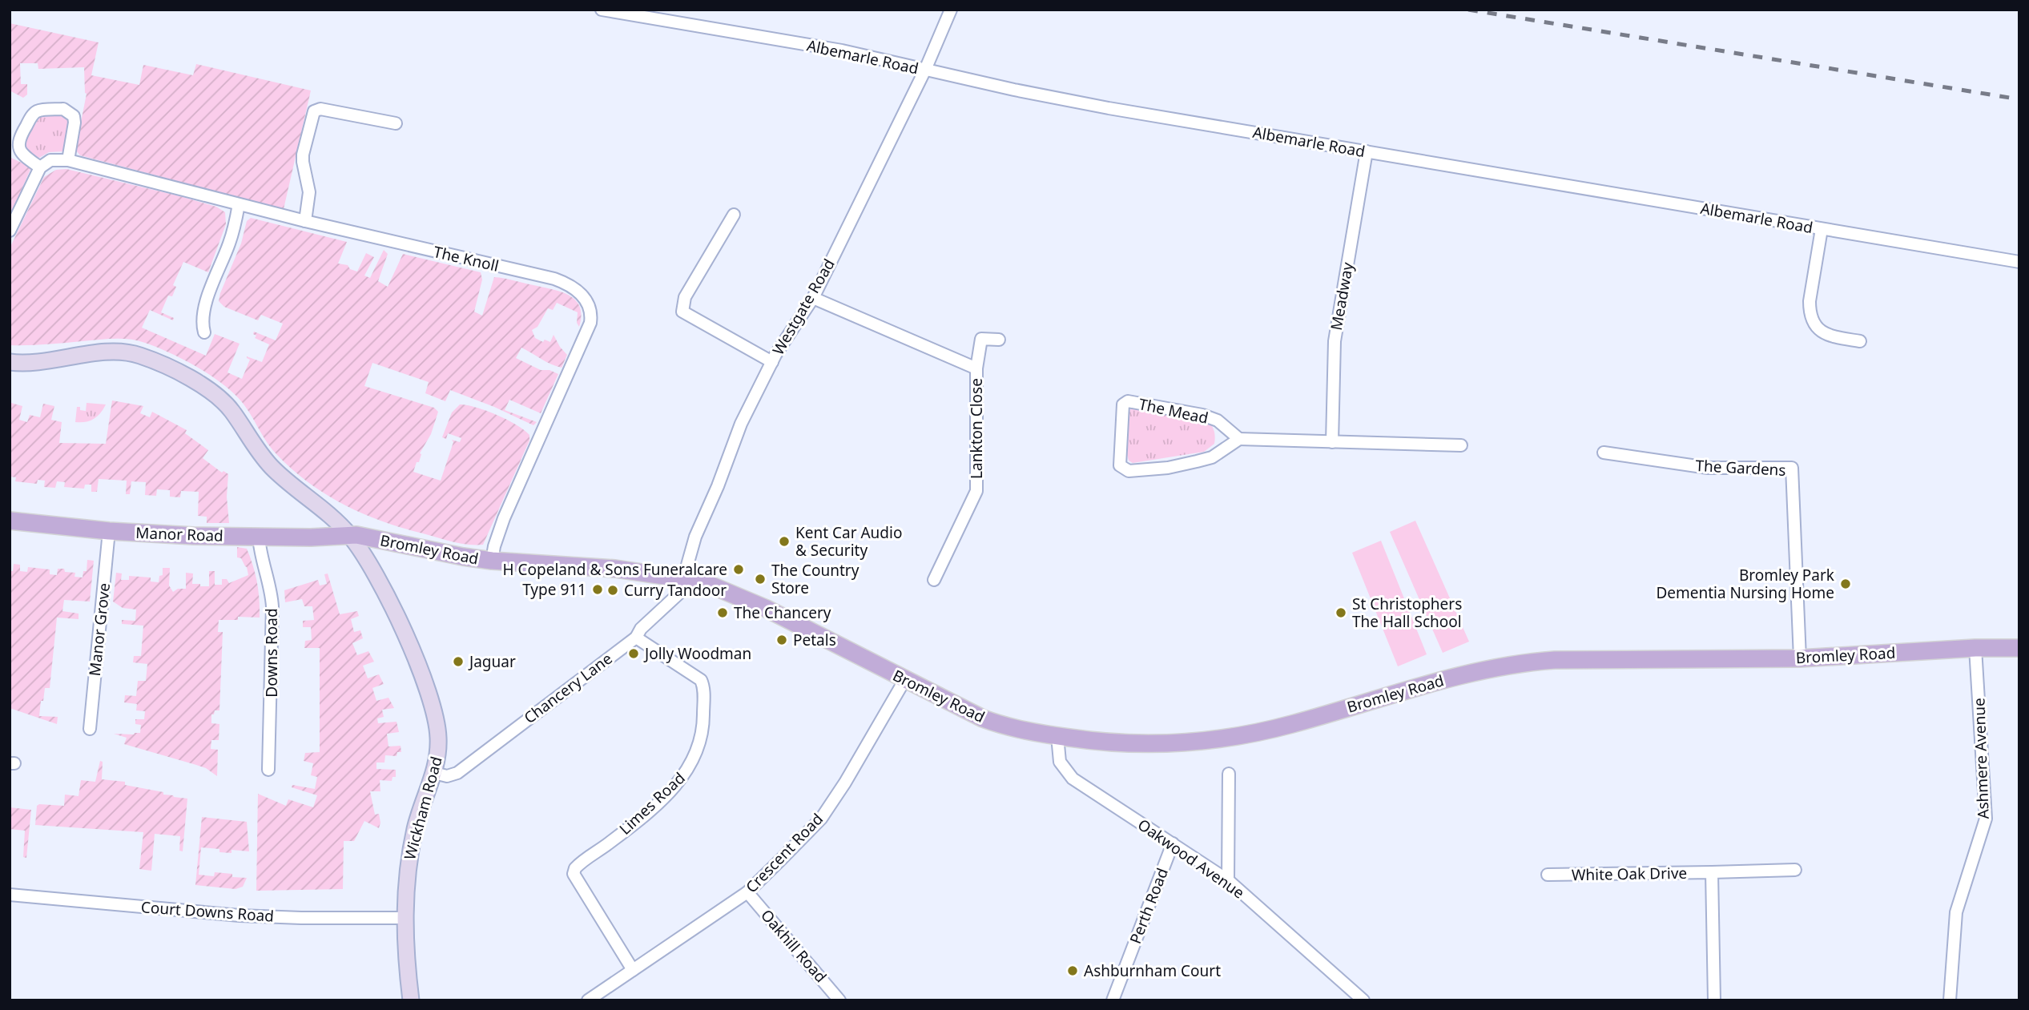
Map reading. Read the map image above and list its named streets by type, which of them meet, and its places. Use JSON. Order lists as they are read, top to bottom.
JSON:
{
  "streets": {
    "main road": ["Manor Road", "Bromley Road", "Wickham Road"],
    "street": [
      "Albemarle Road",
      "The Knoll",
      "Meadway",
      "Westgate Road",
      "The Mead",
      "Lankton Close",
      "The Gardens",
      "Manor Grove",
      "Downs Road",
      "Chancery Lane",
      "Ashmere Avenue",
      "Limes Road",
      "Crescent Road",
      "Oakwood Avenue",
      "White Oak Drive",
      "Perth Road",
      "Court Downs Road",
      "Oakhill Road"
    ]
  },
  "crossings": [
    ["Albemarle Road", "Meadway"],
    ["Albemarle Road", "Westgate Road"],
    ["The Knoll", "Bromley Road"],
    ["Westgate Road", "Lankton Close"],
    ["Westgate Road", "Bromley Road"],
    ["Westgate Road", "Chancery Lane"],
    ["The Gardens", "Bromley Road"],
    ["Manor Road", "Bromley Road"],
    ["Manor Road", "Manor Grove"],
    ["Manor Road", "Downs Road"],
    ["Manor Road", "Wickham Road"],
    ["Bromley Road", "Chancery Lane"],
    ["Bromley Road", "Ashmere Avenue"],
    ["Bromley Road", "Wickham Road"],
    ["Bromley Road", "Crescent Road"],
    ["Bromley Road", "Oakwood Avenue"],
    ["Chancery Lane", "Limes Road"],
    ["Chancery Lane", "Wickham Road"],
    ["Limes Road", "Crescent Road"],
    ["Wickham Road", "Court Downs Road"],
    ["Crescent Road", "Oakhill Road"],
    ["Oakwood Avenue", "Perth Road"]
  ],
  "places": [
    "Kent Car Audio & Security",
    "H Copeland & Sons Funeralcare",
    "The Country Store",
    "Bromley Park Dementia Nursing Home",
    "Type 911",
    "Curry Tandoor",
    "The Chancery",
    "St Christophers The Hall School",
    "Petals",
    "Jolly Woodman",
    "Jaguar",
    "Ashburnham Court"
  ]
}
